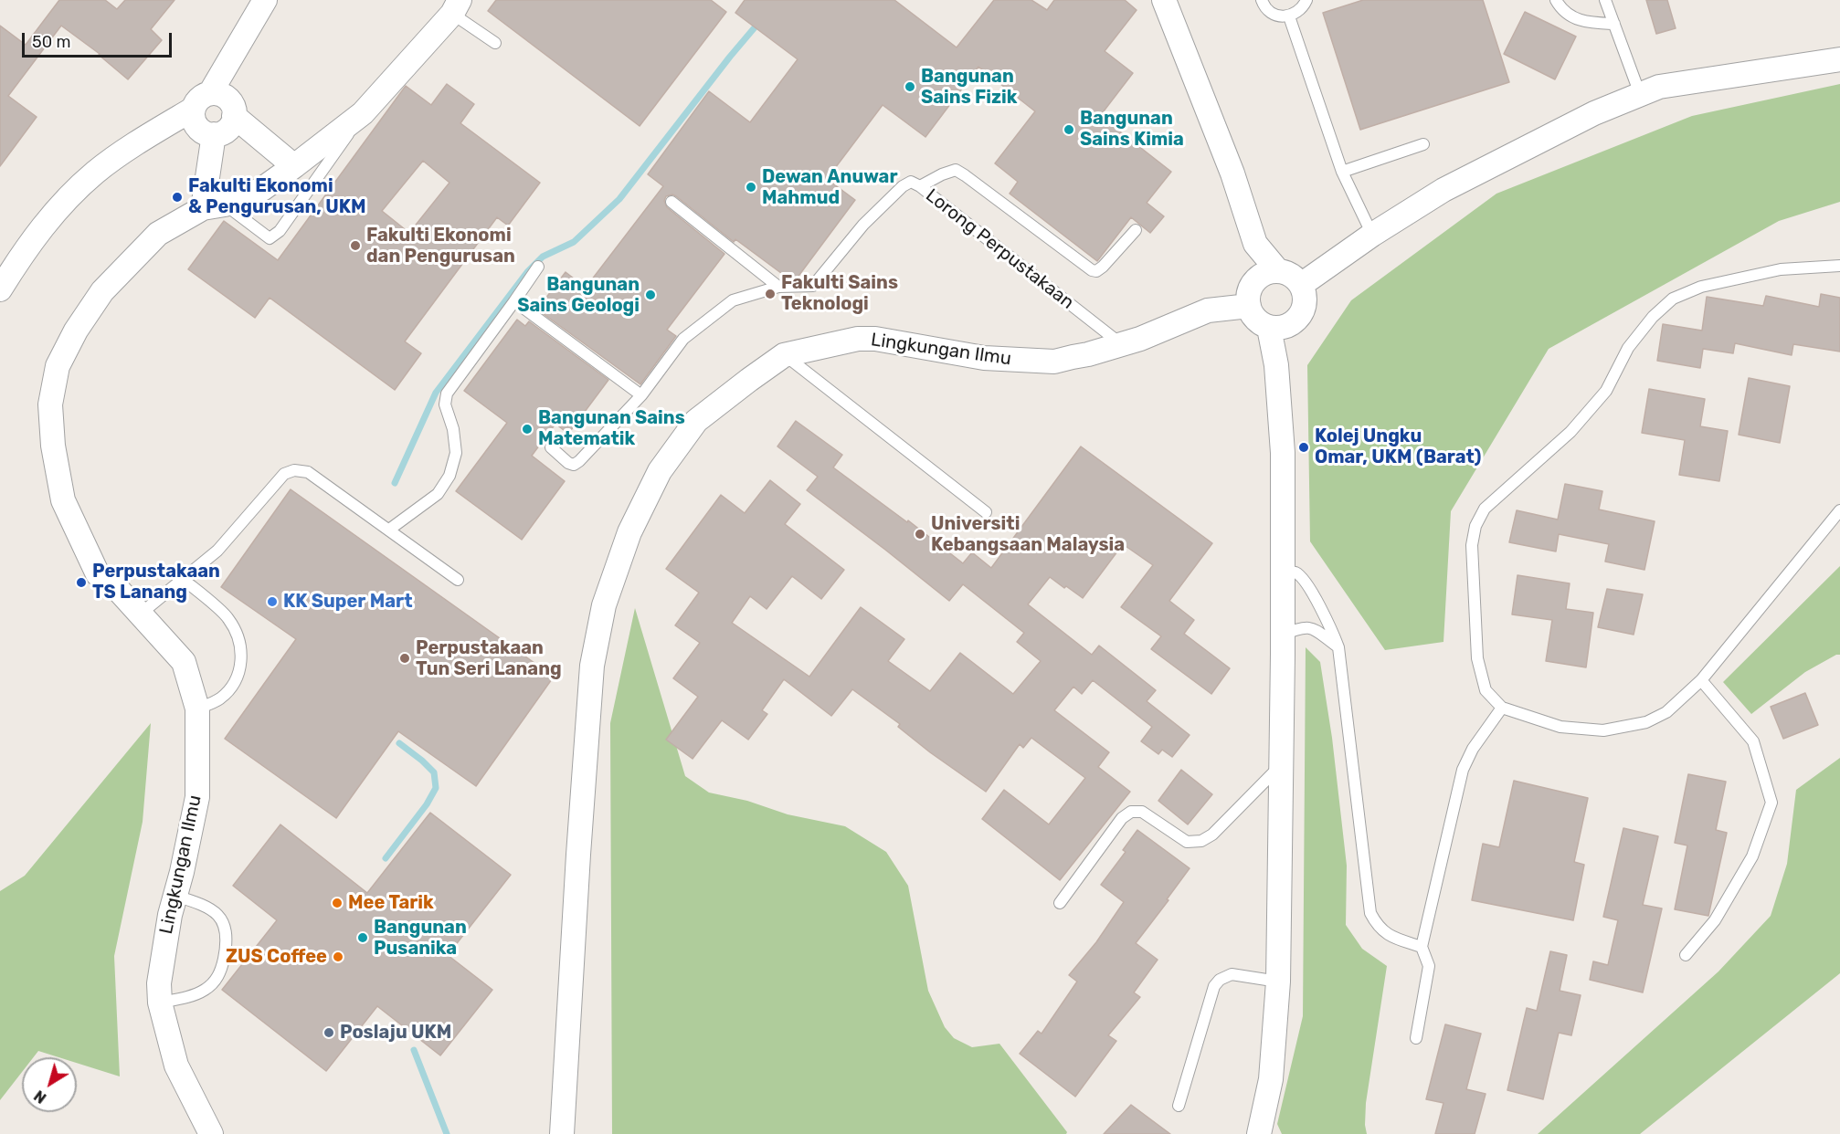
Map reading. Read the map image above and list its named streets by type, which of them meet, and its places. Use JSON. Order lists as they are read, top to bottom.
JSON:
{
  "streets": {
    "street": ["Lingkungan Ilmu"],
    "lane": ["Lorong Perpustakaan"]
  },
  "crossings": [
    ["Lorong Perpustakaan", "Lingkungan Ilmu"]
  ],
  "places": [
    "Bangunan Sains Fizik",
    "Bangunan Sains Kimia",
    "Dewan Anuwar Mahmud",
    "Fakulti Ekonomi & Pengurusan, UKM",
    "Fakulti Ekonomi dan Pengurusan",
    "Fakulti Sains Teknologi",
    "Bangunan Sains Geologi",
    "Bangunan Sains Matematik",
    "Kolej Ungku Omar, UKM (Barat)",
    "Universiti Kebangsaan Malaysia",
    "Perpustakaan TS Lanang",
    "KK Super Mart",
    "Perpustakaan Tun Seri Lanang",
    "Mee Tarik",
    "Bangunan Pusanika",
    "ZUS Coffee",
    "Poslaju UKM"
  ],
  "scale_bar": "50 m",
  "north": "bottom left"
}
